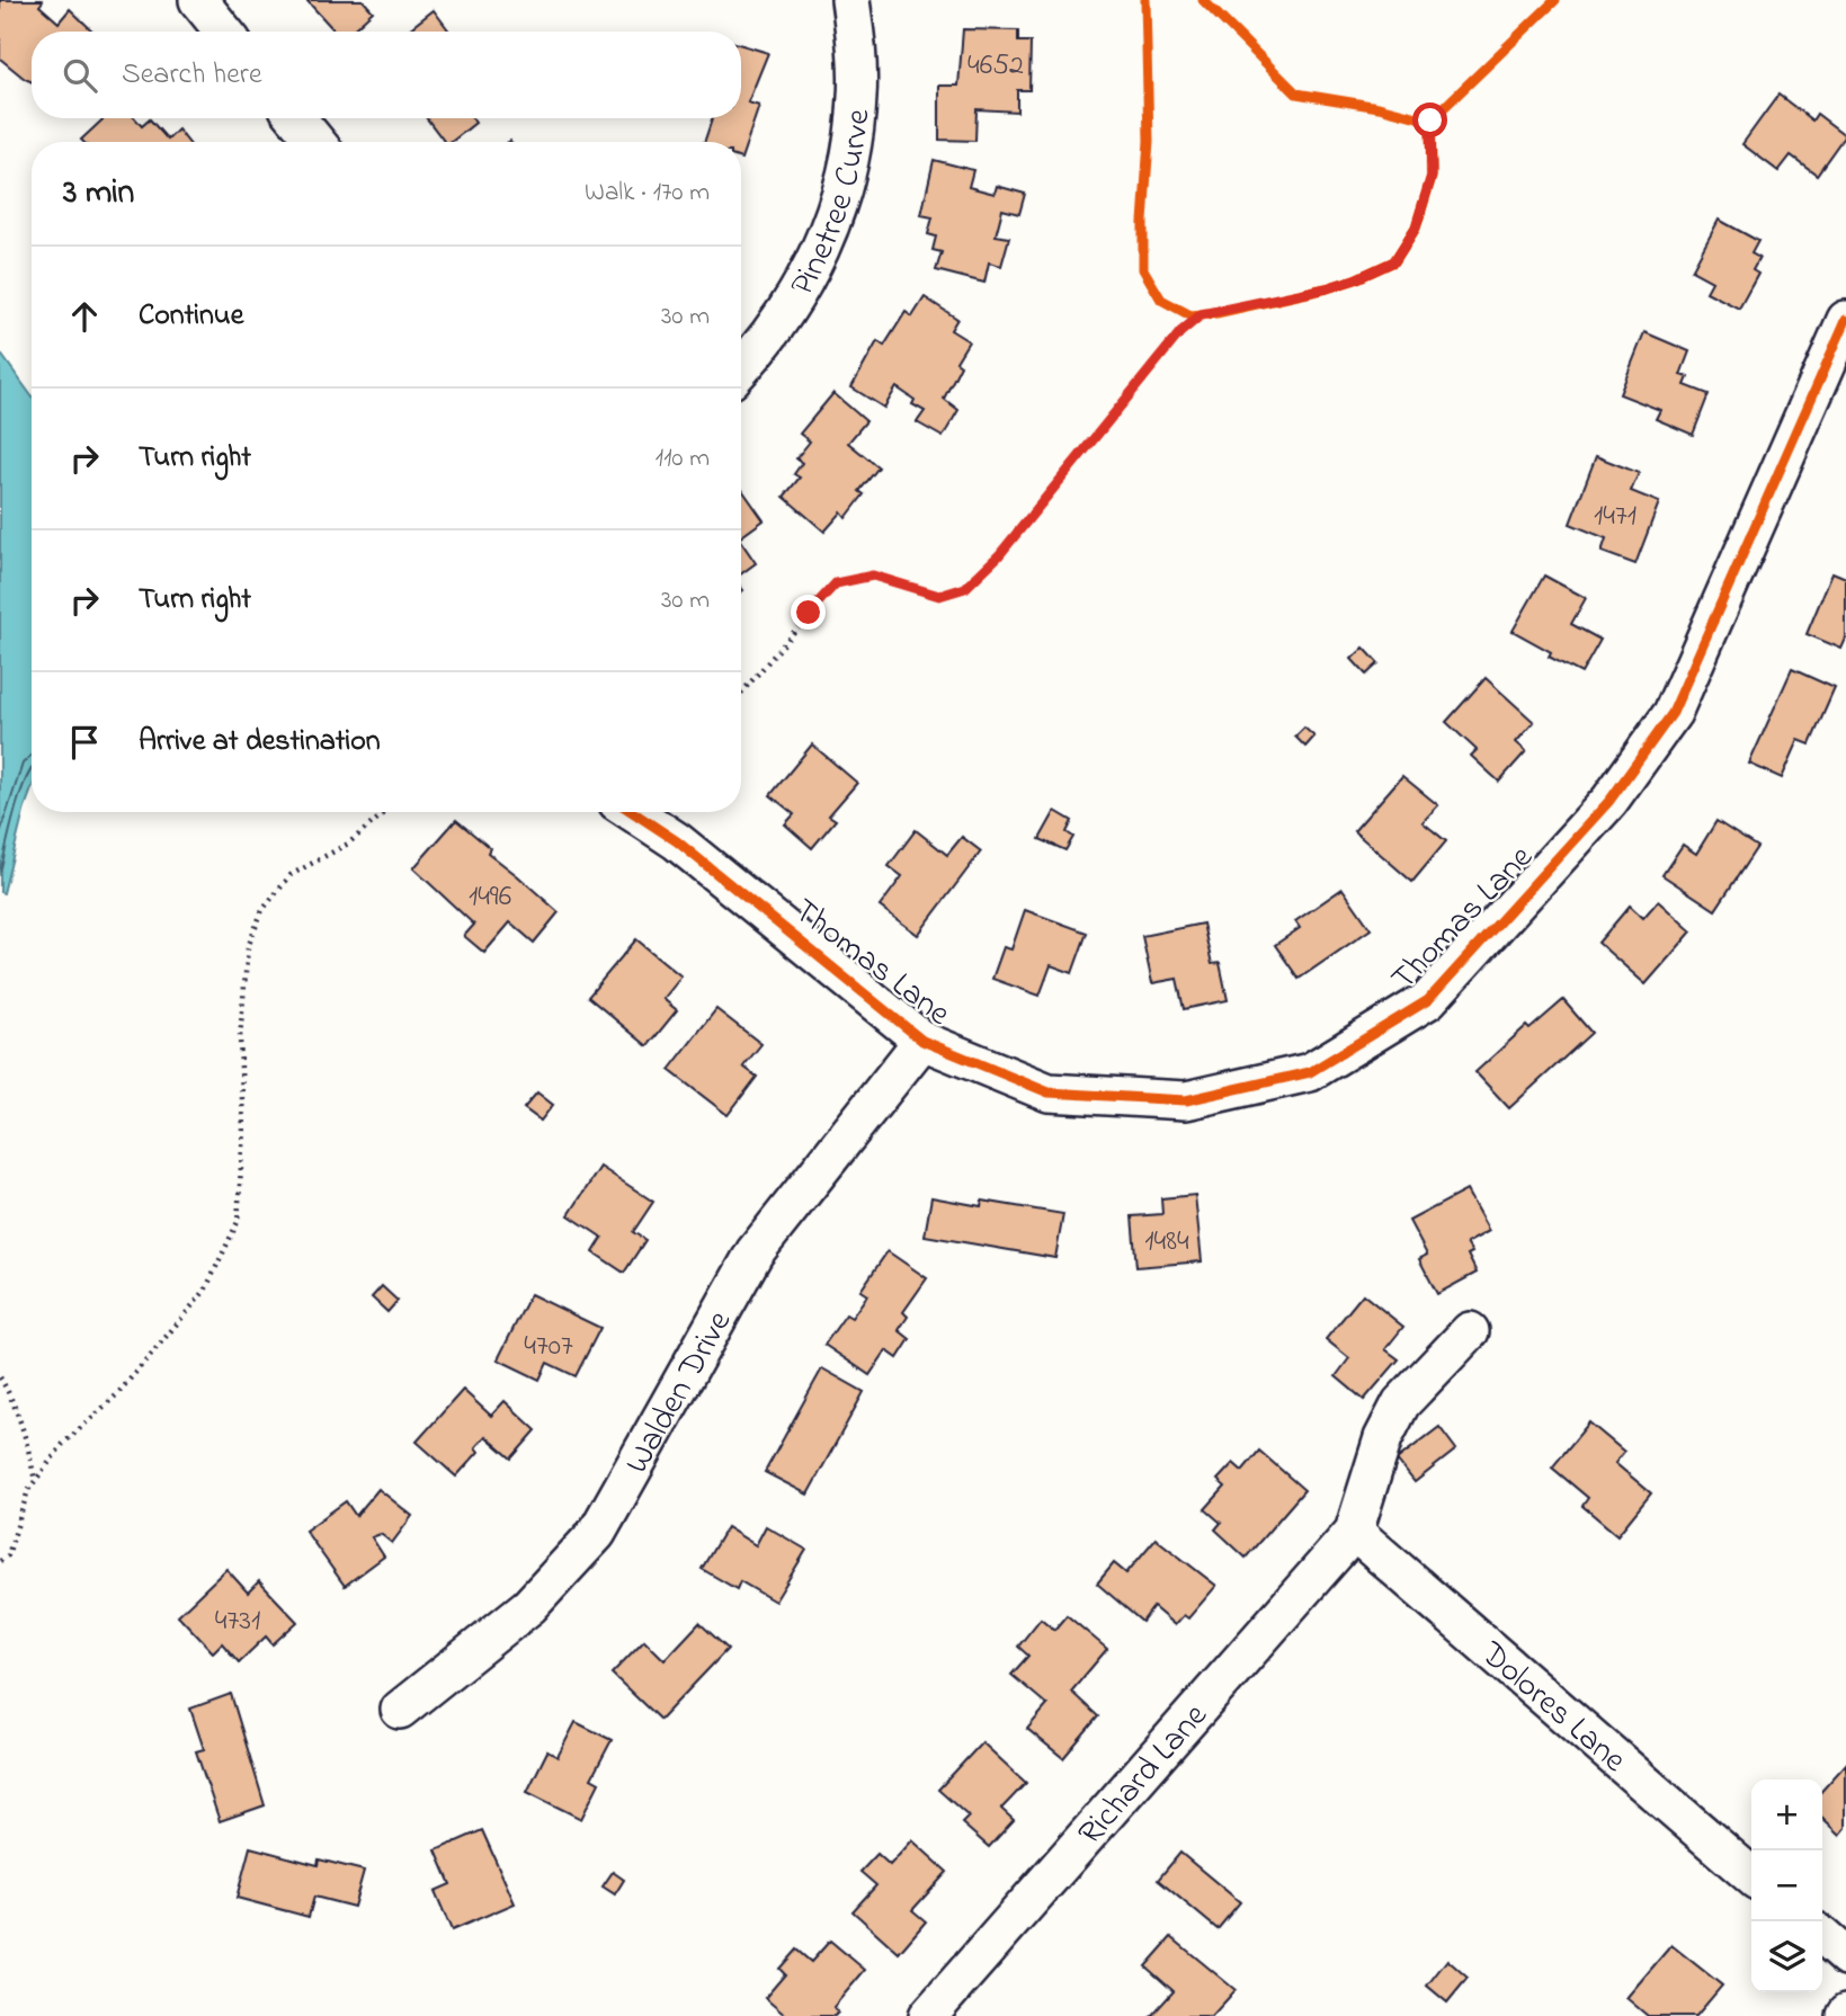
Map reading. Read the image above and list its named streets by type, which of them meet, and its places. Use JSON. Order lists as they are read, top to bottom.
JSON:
{
  "streets": {
    "street": [
      "Pinetree Curve",
      "Thomas Lane",
      "Walden Drive",
      "Dolores Lane",
      "Richard Lane"
    ]
  },
  "crossings": [
    ["Thomas Lane", "Walden Drive"],
    ["Dolores Lane", "Richard Lane"]
  ],
  "house_numbers": [
    "4652",
    "1471",
    "1496",
    "1484",
    "4707",
    "4731"
  ],
  "page": {
    "search": "Search here",
    "heading": ["3 min", "Walk · 170 m"],
    "list": [
      ["Continue", "30 m"],
      ["Turn right", "110 m"],
      ["Turn right", "30 m"],
      "Arrive at destination"
    ],
    "map_buttons": ["+", "−"]
  }
}
